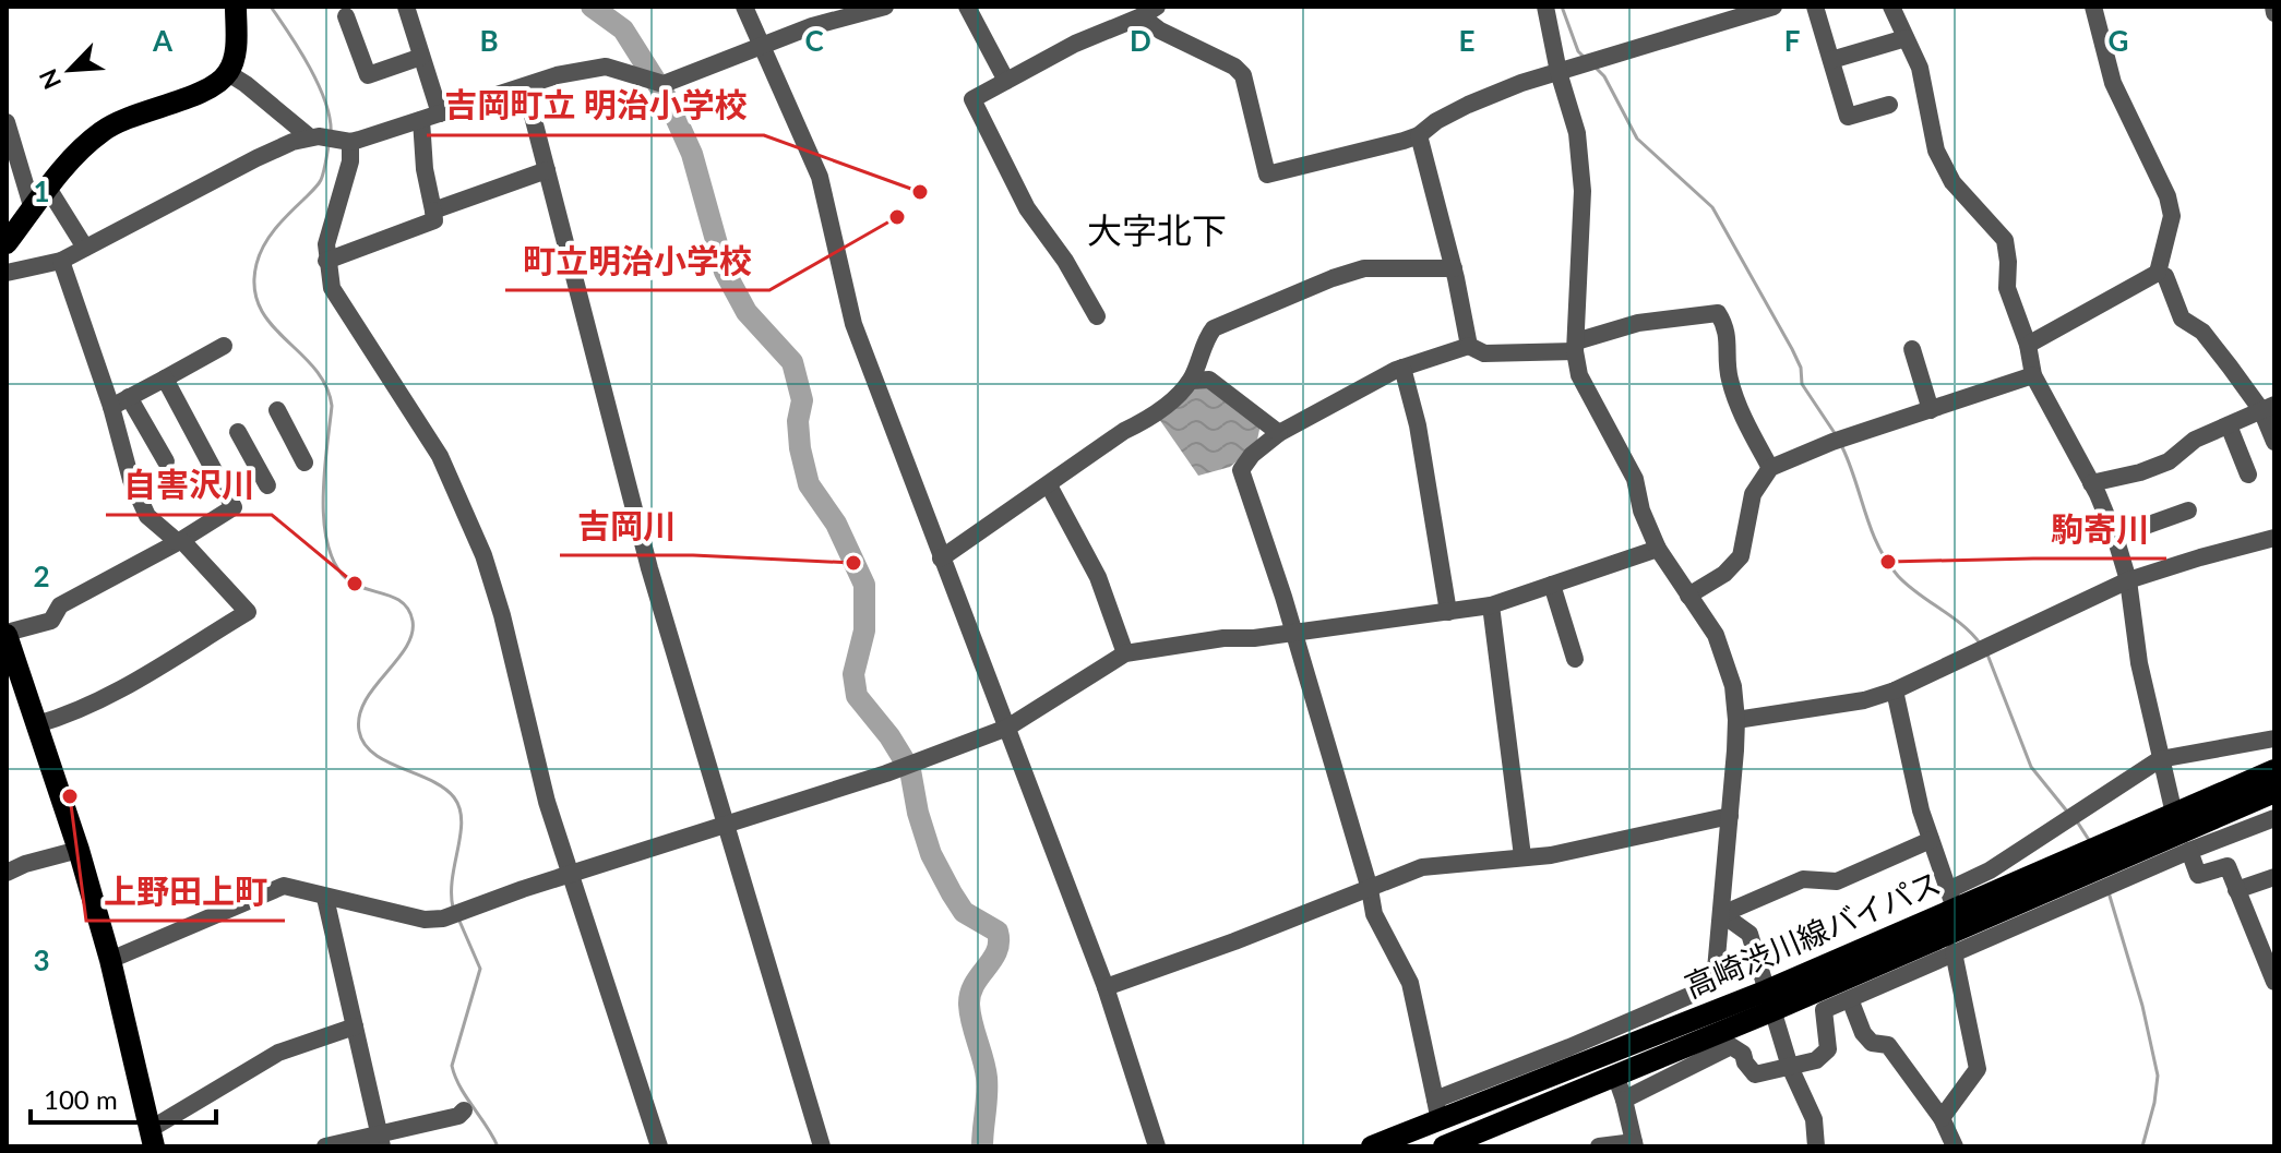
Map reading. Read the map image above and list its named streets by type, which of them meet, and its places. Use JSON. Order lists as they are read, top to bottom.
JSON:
{
  "streets": {
    "main road": ["高崎渋川線バイパス"]
  },
  "districts": ["大字北下"],
  "places": [
    "吉岡町立 明治小学校",
    "町立明治小学校",
    "駒寄川",
    "吉岡川",
    "自害沢川",
    "上野田上町"
  ],
  "scale_bar": "100 m",
  "north": "bottom left",
  "grid": {
    "columns": [
      "A",
      "B",
      "C",
      "D",
      "E",
      "F",
      "G"
    ],
    "rows": ["1", "2", "3"]
  }
}
